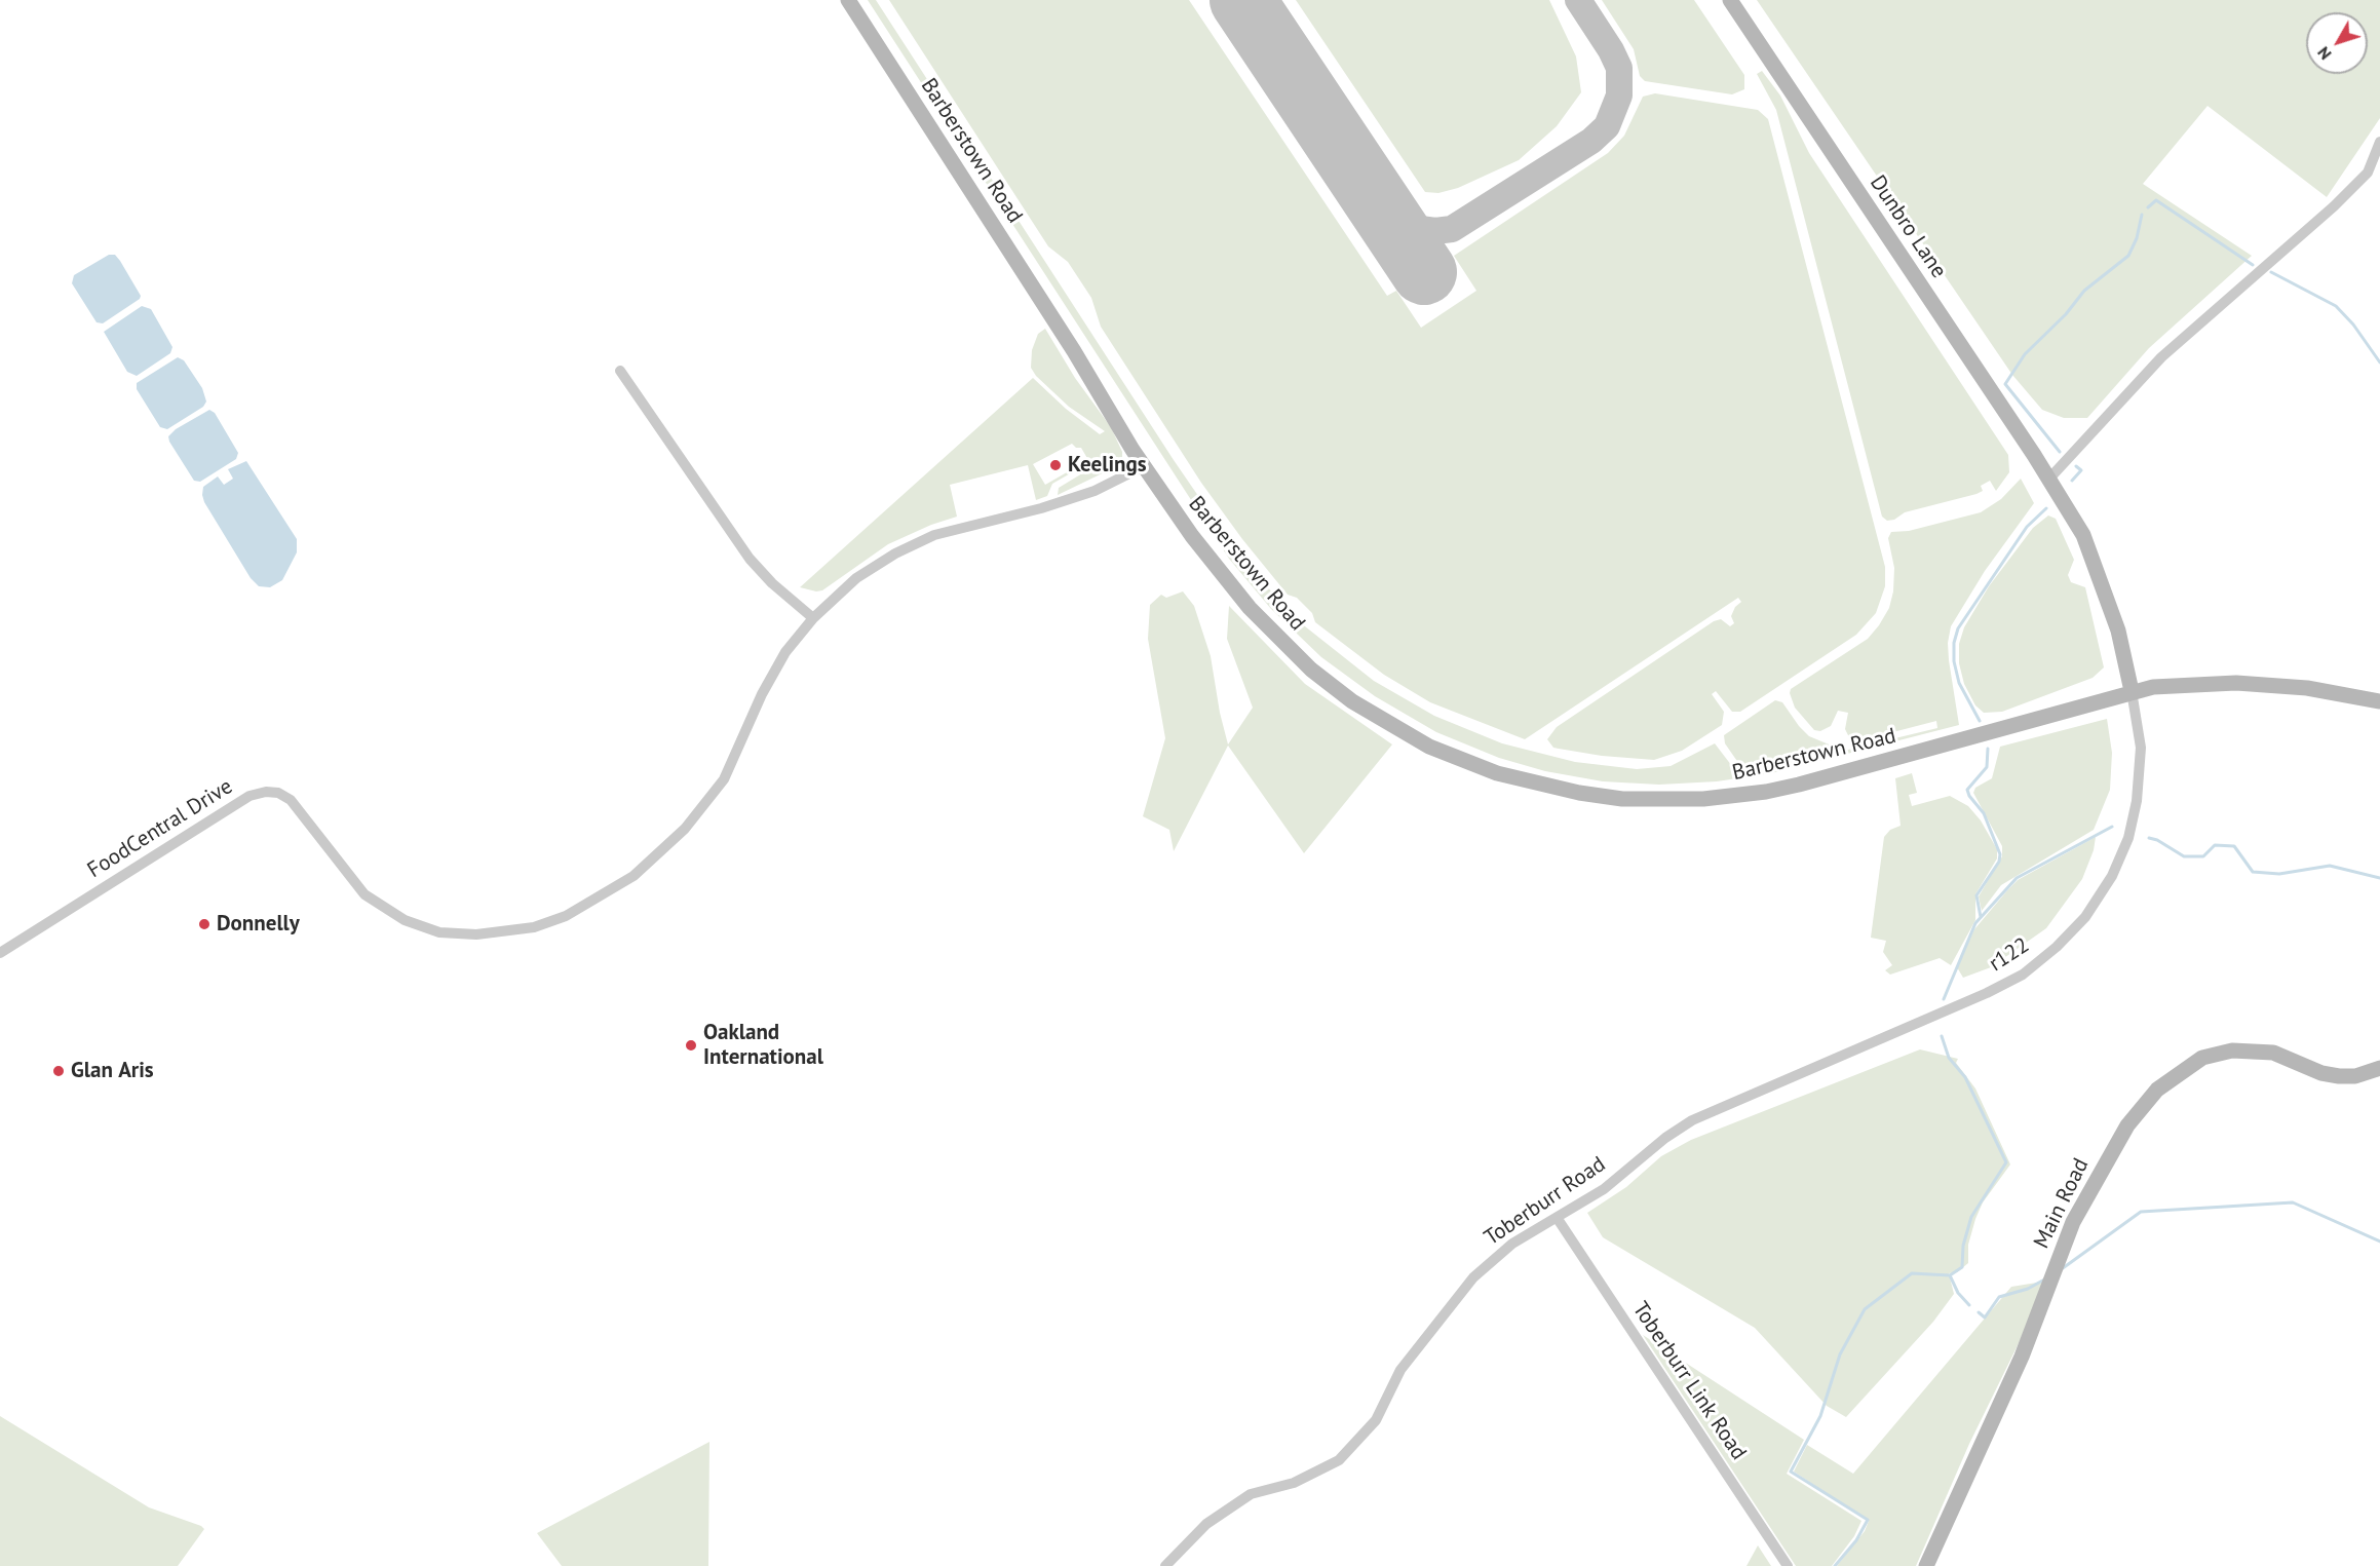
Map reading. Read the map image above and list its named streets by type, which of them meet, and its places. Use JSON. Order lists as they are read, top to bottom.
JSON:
{
  "streets": {
    "main road": ["Barberstown Road", "Dunbro Lane", "Main Road"],
    "street": [
      "FoodCentral Drive",
      "r122",
      "Toberburr Road",
      "Toberburr Link Road"
    ]
  },
  "crossings": [
    ["Barberstown Road", "Dunbro Lane"],
    ["Barberstown Road", "FoodCentral Drive"],
    ["Barberstown Road", "r122"],
    ["Dunbro Lane", "r122"],
    ["r122", "Toberburr Road"],
    ["Toberburr Road", "Toberburr Link Road"]
  ],
  "places": [
    "Keelings",
    "Donnelly",
    "Oakland International",
    "Glan Aris"
  ],
  "north": "bottom left"
}
